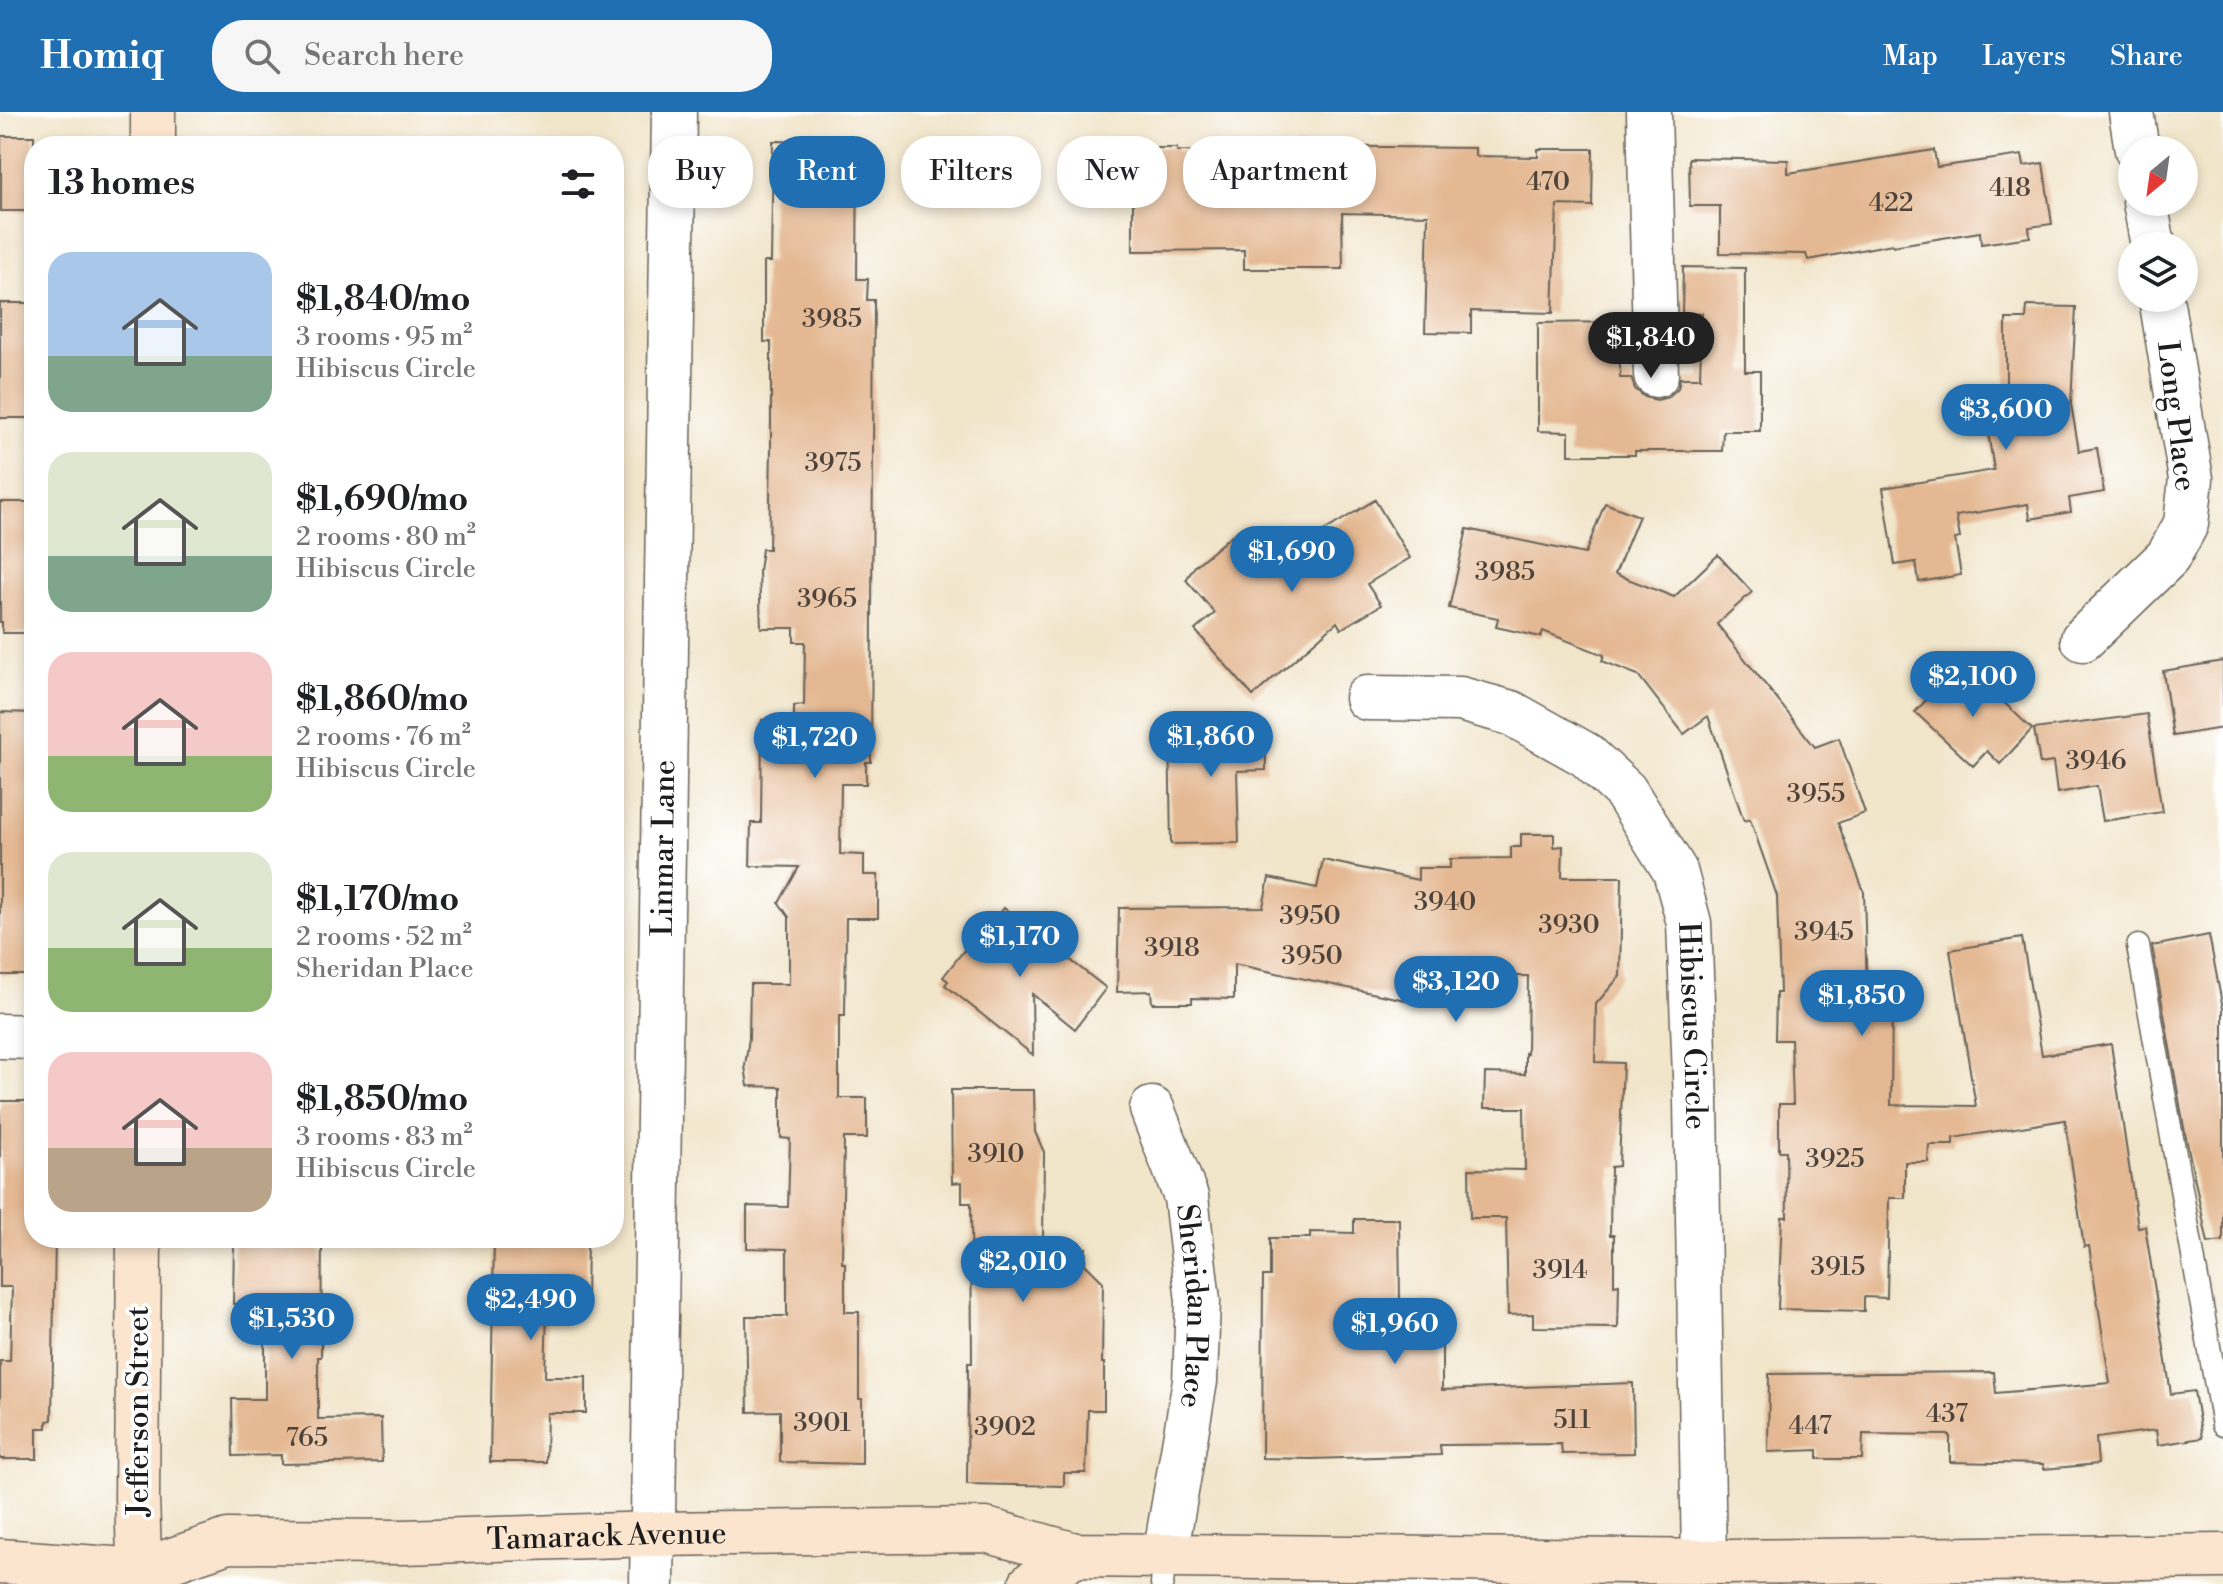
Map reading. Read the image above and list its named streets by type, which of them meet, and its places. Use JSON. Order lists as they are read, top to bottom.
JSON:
{
  "streets": {
    "main road": ["Jefferson Street", "Tamarack Avenue"],
    "street": [
      "Long Place",
      "Linmar Lane",
      "Hibiscus Circle",
      "Sheridan Place"
    ]
  },
  "crossings": [
    ["Linmar Lane", "Tamarack Avenue"],
    ["Hibiscus Circle", "Tamarack Avenue"],
    ["Sheridan Place", "Tamarack Avenue"],
    ["Jefferson Street", "Tamarack Avenue"]
  ],
  "house_numbers": [
    "470",
    "418",
    "422",
    "3985",
    "3975",
    "3985",
    "3965",
    "3946",
    "3955",
    "3940",
    "3950",
    "3930",
    "3945",
    "3918",
    "3950",
    "3910",
    "3925",
    "3915",
    "3914",
    "437",
    "511",
    "3901",
    "447",
    "3902",
    "765"
  ],
  "north": "bottom left",
  "page": {
    "header": "Homiq",
    "search": "Search here",
    "nav": ["Map", "Layers", "Share"],
    "chip": [
      "Buy",
      "Rent",
      "Filters",
      "New",
      "Apartment"
    ],
    "heading": "13 homes",
    "list": [
      {
        "name": "$1,840/mo",
        "note": "3 rooms · 95 m² · Hibiscus Circle"
      },
      {
        "name": "$1,690/mo",
        "note": "2 rooms · 80 m² · Hibiscus Circle"
      },
      {
        "name": "$1,860/mo",
        "note": "2 rooms · 76 m² · Hibiscus Circle"
      },
      {
        "name": "$1,170/mo",
        "note": "2 rooms · 52 m² · Sheridan Place"
      },
      {
        "name": "$1,850/mo",
        "note": "3 rooms · 83 m² · Hibiscus Circle"
      }
    ],
    "price": [
      "$1,840",
      "$3,600",
      "$1,690",
      "$2,100",
      "$1,860",
      "$1,720",
      "$1,170",
      "$3,120",
      "$1,850",
      "$2,010",
      "$2,490",
      "$1,530",
      "$1,960"
    ]
  }
}
